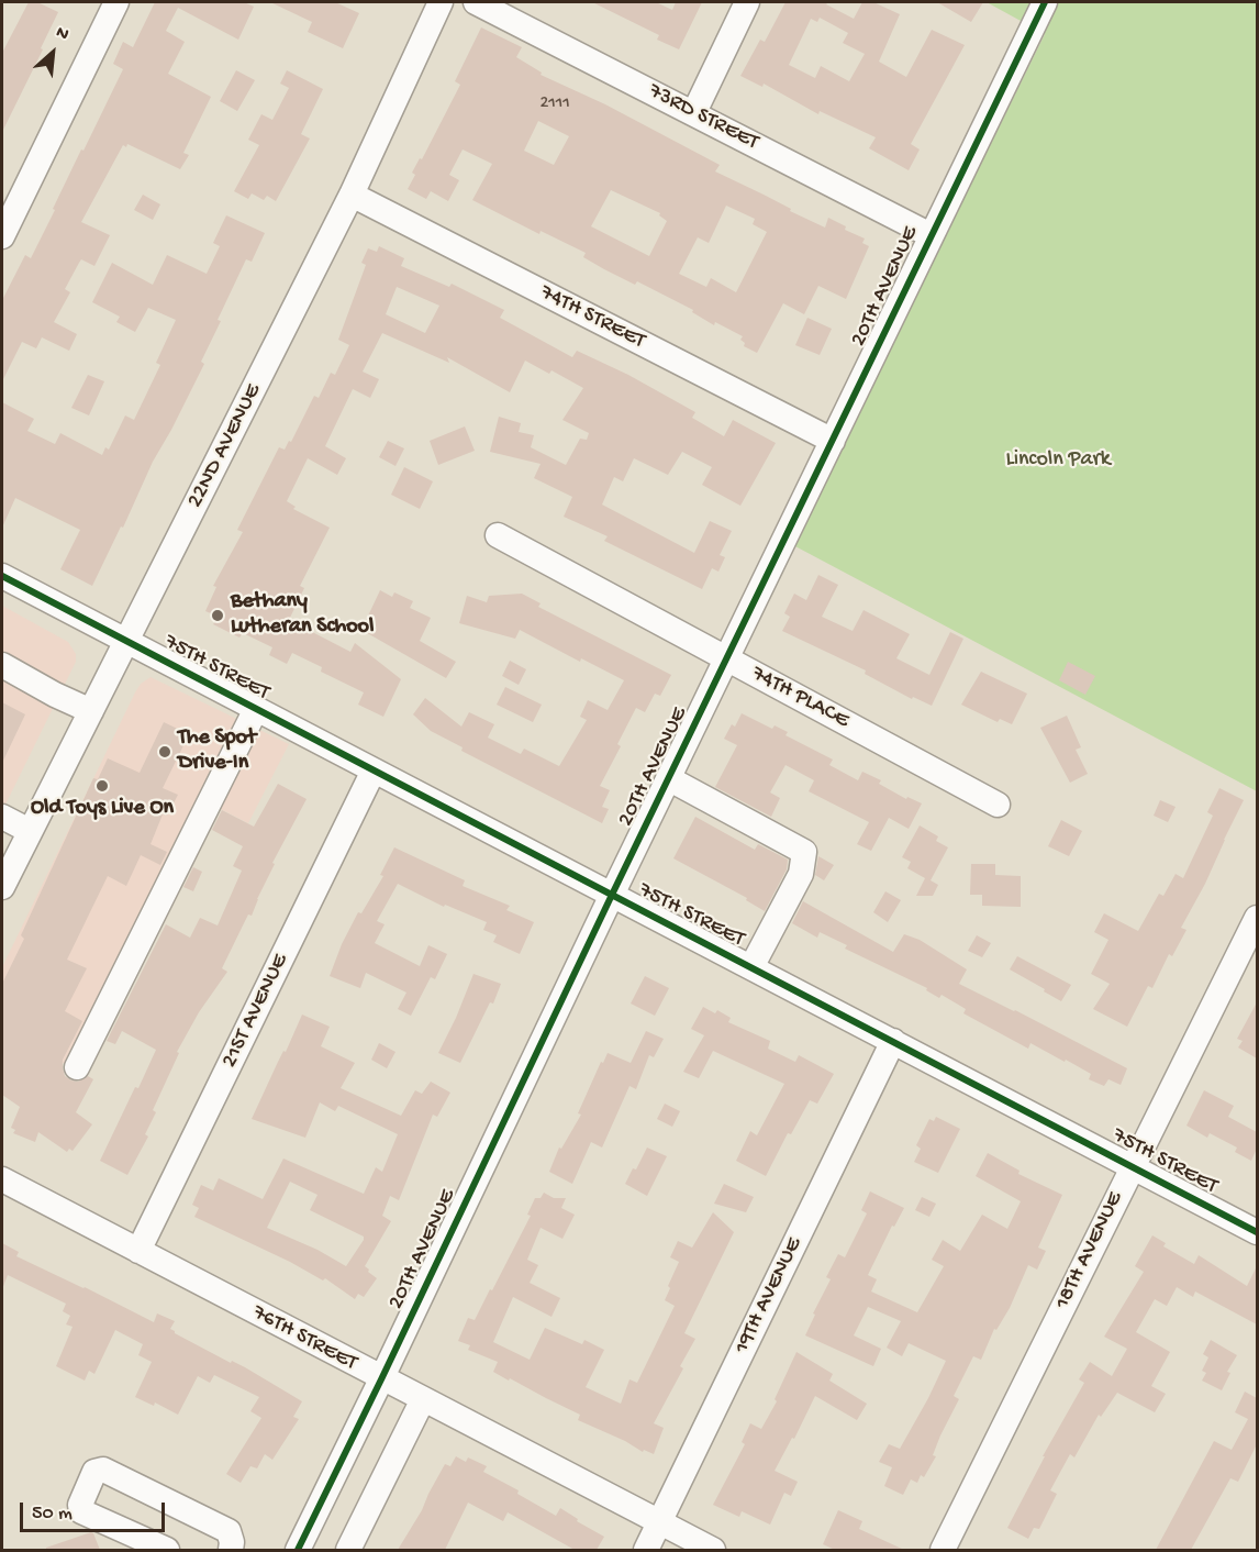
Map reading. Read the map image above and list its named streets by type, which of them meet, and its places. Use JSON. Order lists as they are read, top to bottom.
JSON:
{
  "streets": {
    "street": [
      "73RD STREET",
      "20TH AVENUE",
      "74TH STREET",
      "22ND AVENUE",
      "75TH STREET",
      "74TH PLACE",
      "21ST AVENUE",
      "18TH AVENUE",
      "19TH AVENUE",
      "76TH STREET"
    ]
  },
  "crossings": [
    ["73RD STREET", "20TH AVENUE"],
    ["20TH AVENUE", "74TH STREET"],
    ["20TH AVENUE", "75TH STREET"],
    ["20TH AVENUE", "74TH PLACE"],
    ["20TH AVENUE", "76TH STREET"],
    ["74TH STREET", "22ND AVENUE"],
    ["22ND AVENUE", "75TH STREET"],
    ["75TH STREET", "21ST AVENUE"],
    ["75TH STREET", "18TH AVENUE"],
    ["75TH STREET", "19TH AVENUE"],
    ["21ST AVENUE", "76TH STREET"],
    ["19TH AVENUE", "76TH STREET"]
  ],
  "parks": ["Lincoln Park"],
  "places": ["Bethany Lutheran School", "The Spot Drive-In", "Old Toys Live On"],
  "house_numbers": ["2111"],
  "scale_bar": "50 m",
  "north": "top right"
}
